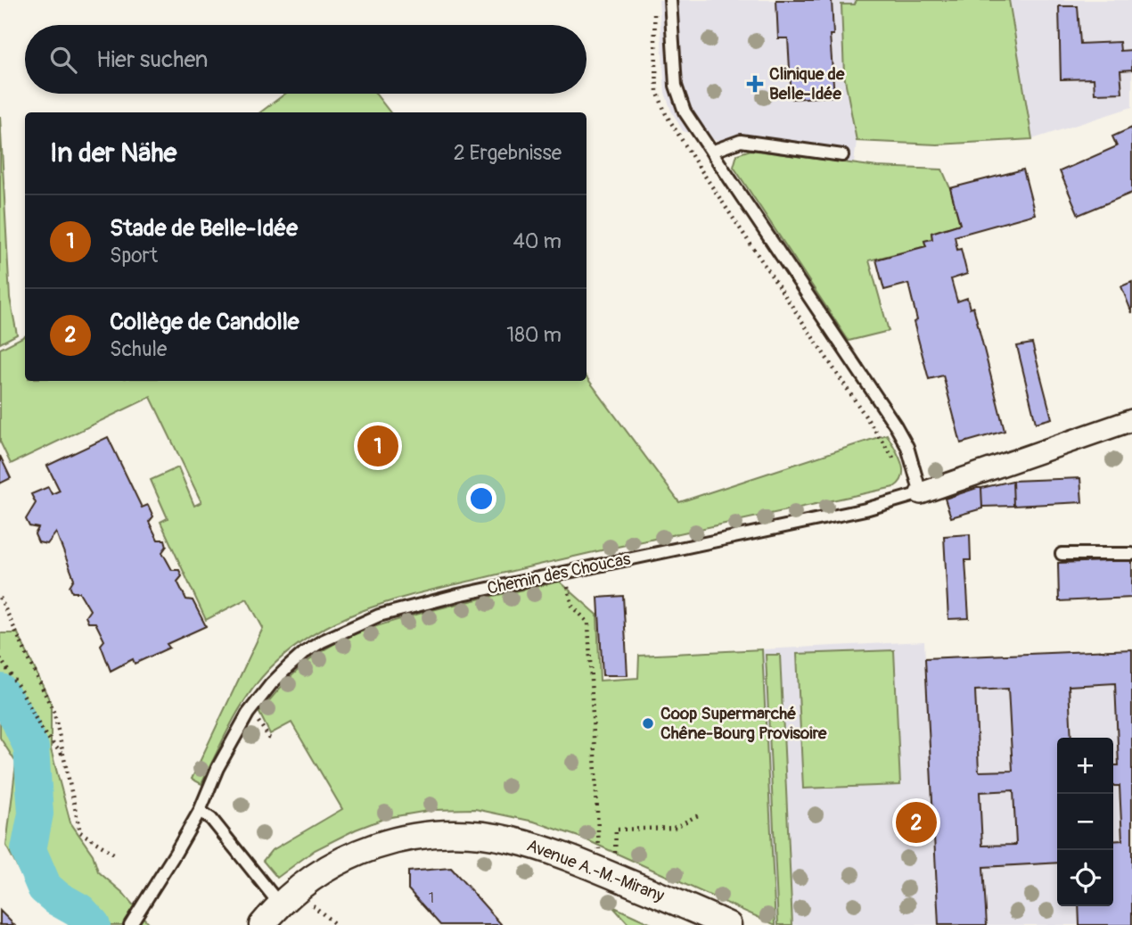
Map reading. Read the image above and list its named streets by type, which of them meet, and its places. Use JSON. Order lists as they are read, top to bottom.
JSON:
{
  "streets": {
    "street": ["Chemin des Choucas", "Avenue A.-M.-Mirany"]
  },
  "places": {
    "health": ["Clinique de Belle-Idée"],
    "other": ["Coop Supermarché Chêne-Bourg Provisoire"]
  },
  "house_numbers": ["1"],
  "page": {
    "search": "Hier suchen",
    "heading": ["In der Nähe", "2 Ergebnisse"],
    "list": [
      {
        "mark": "1",
        "name": "Stade de Belle-Idée",
        "note": "Sport",
        "value": "40 m"
      },
      {
        "mark": "2",
        "name": "Collège de Candolle",
        "note": "Schule",
        "value": "180 m"
      }
    ],
    "pins": ["1", "2"],
    "map_buttons": ["+", "−"]
  }
}
